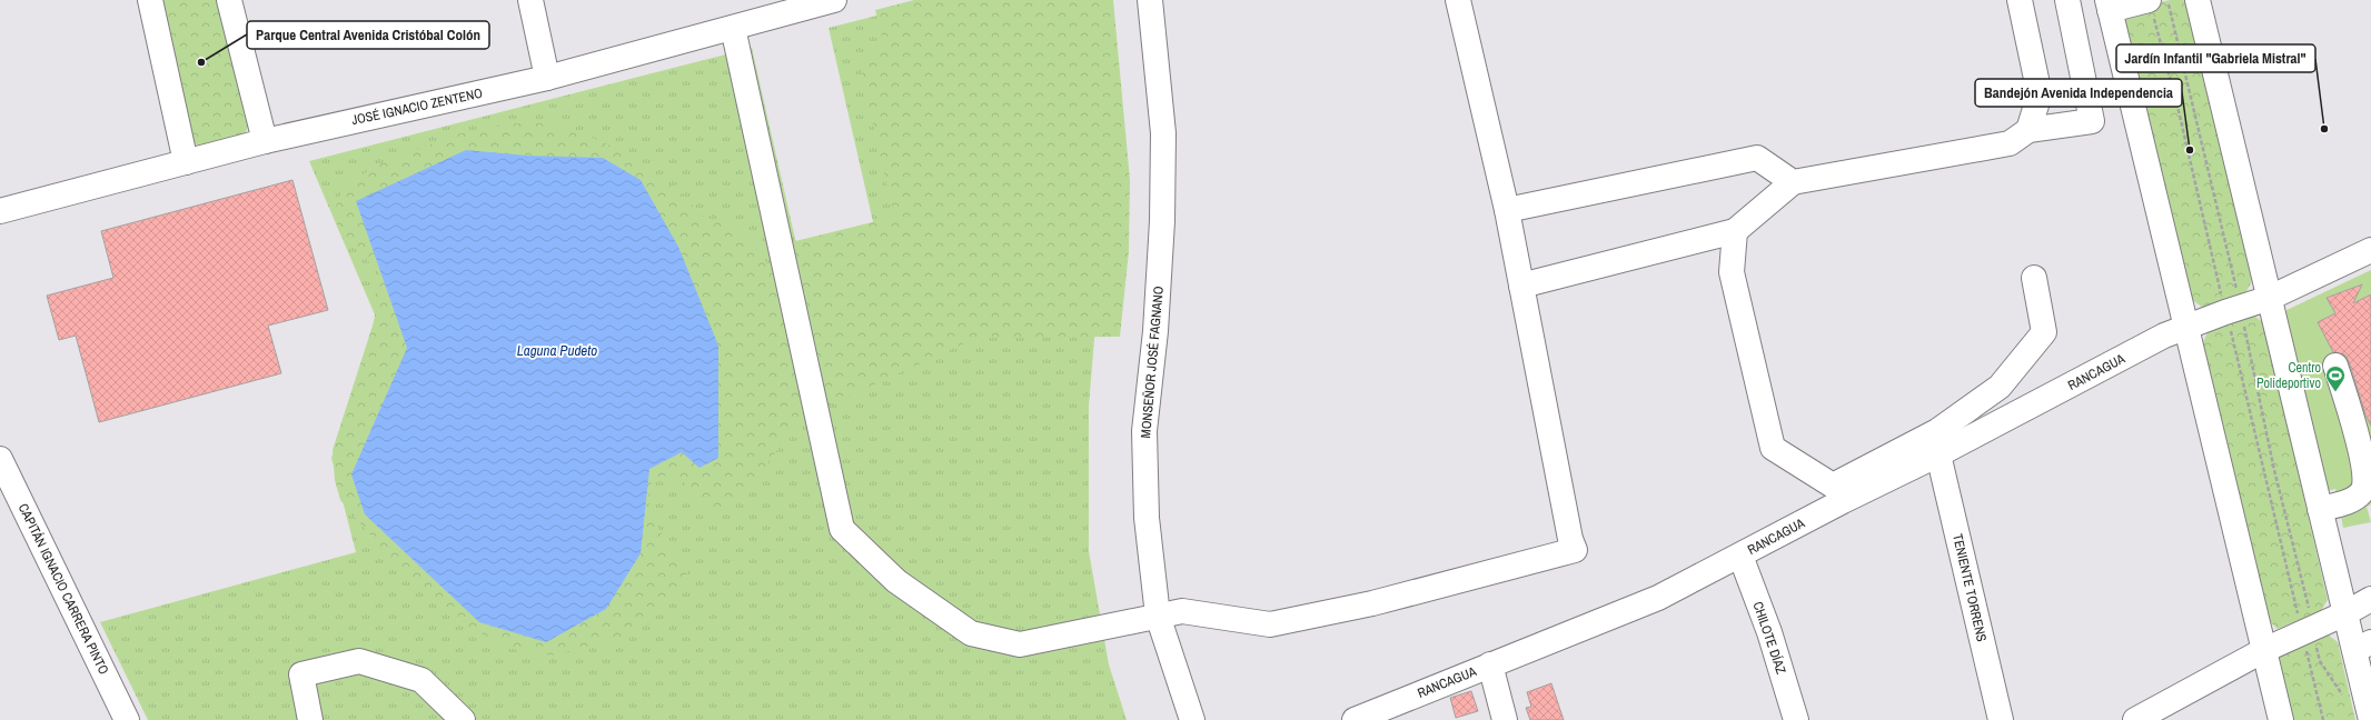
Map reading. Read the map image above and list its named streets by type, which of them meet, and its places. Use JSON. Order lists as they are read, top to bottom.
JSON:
{
  "streets": {
    "street": [
      "JOSÉ IGNACIO ZENTENO",
      "MONSEÑOR JOSÉ FAGNANO",
      "RANCAGUA",
      "TENIENTE TORRENS",
      "CAPITÁN IGNACIO CARRERA PINTO",
      "CHILOTE DÍAZ"
    ]
  },
  "crossings": [
    ["RANCAGUA", "TENIENTE TORRENS"],
    ["RANCAGUA", "CHILOTE DÍAZ"]
  ],
  "water": ["Laguna Pudeto"],
  "places": {
    "other": ["Parque Central Avenida Cristóbal Colón", "Jardín Infantil \"Gabriela Mistral\"", "Bandejón Avenida Independencia"],
    "sports": ["Centro Polideportivo"]
  }
}
